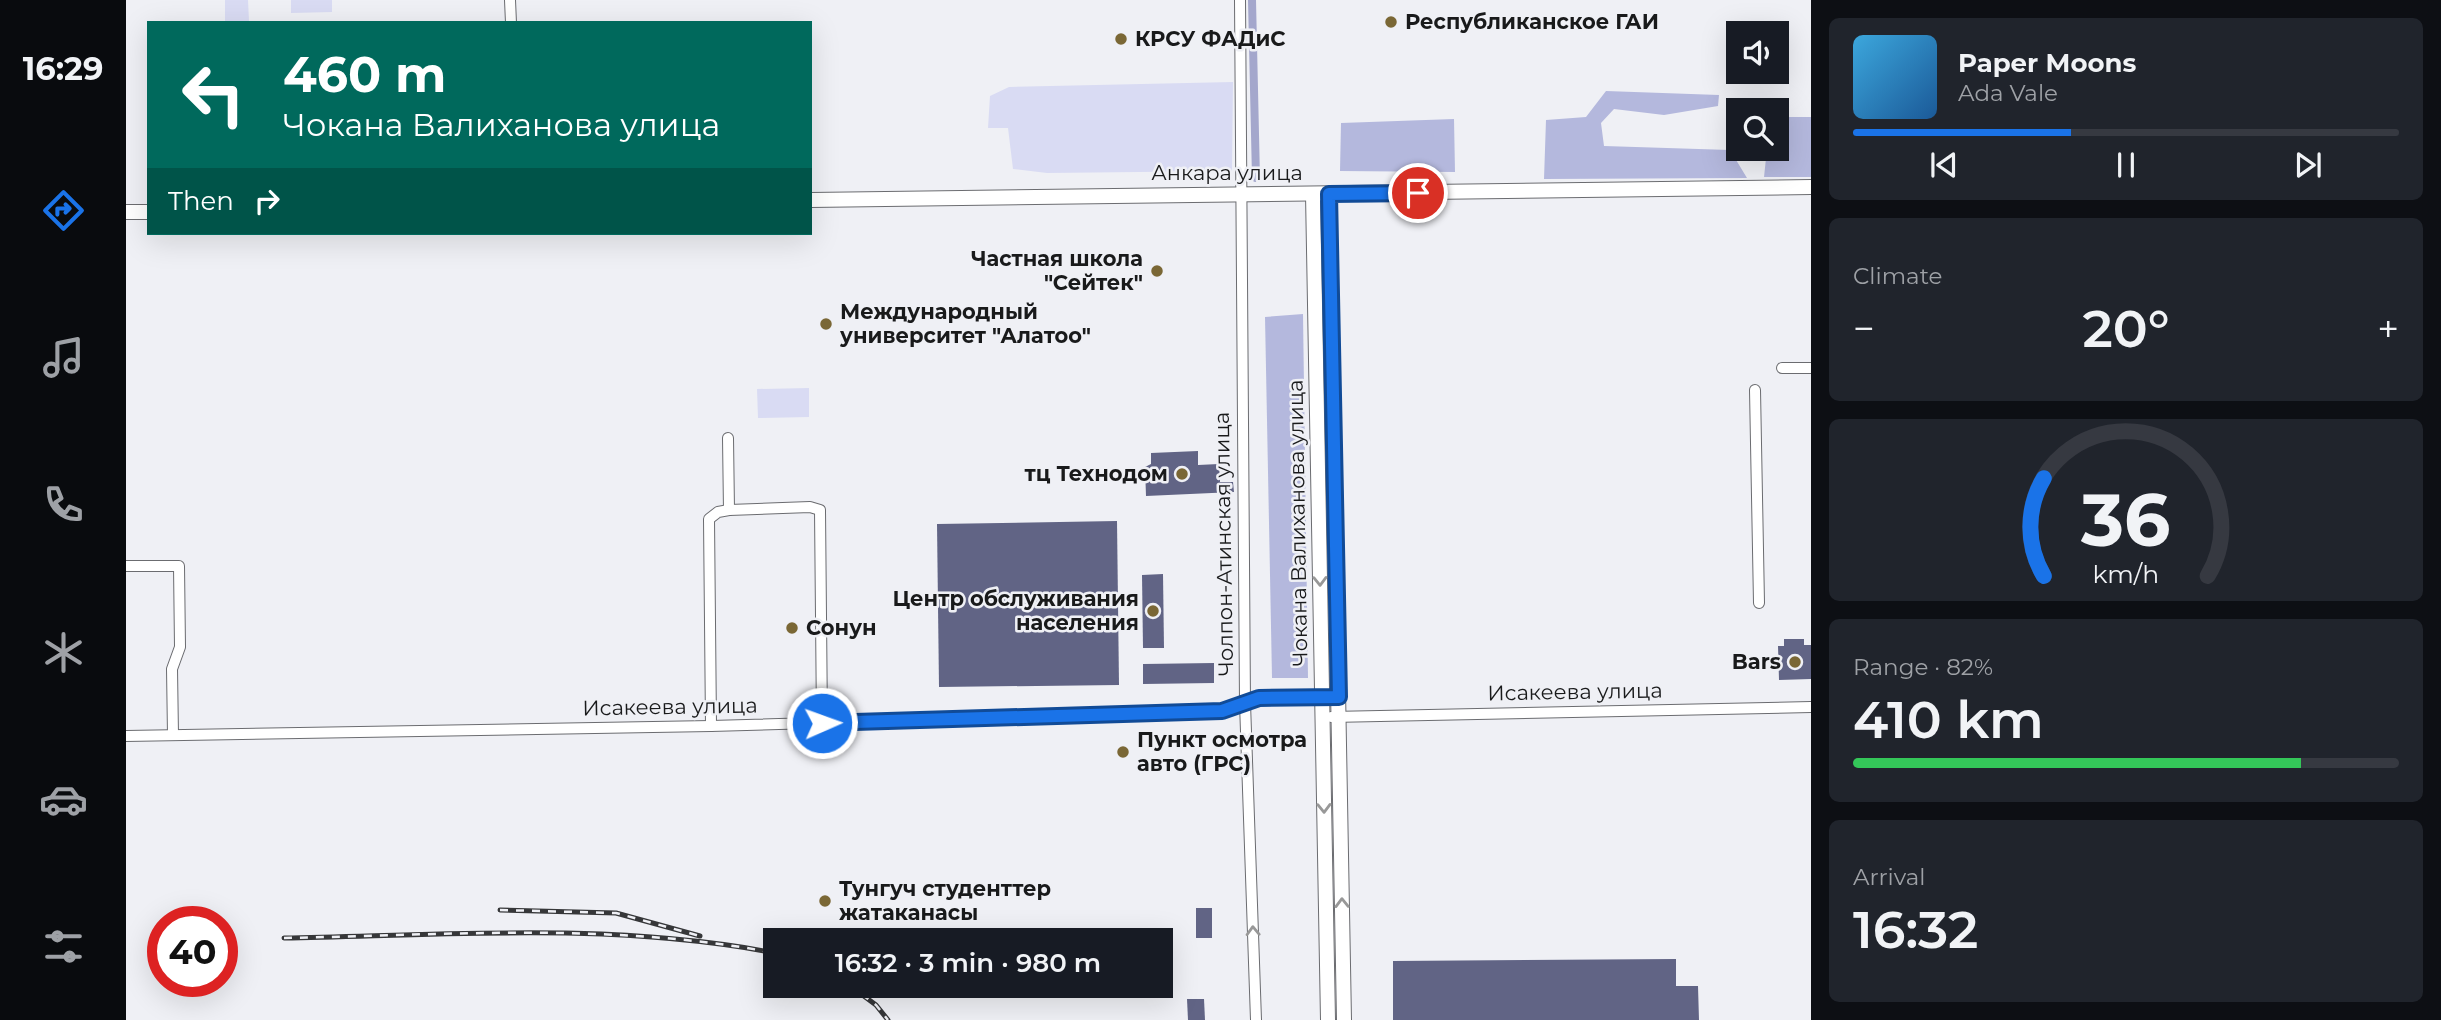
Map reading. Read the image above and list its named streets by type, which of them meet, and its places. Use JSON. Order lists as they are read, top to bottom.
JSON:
{
  "streets": {
    "main road": ["Анкара улица", "Чокана Валиханова улица"],
    "street": ["Чолпон-Атинская улица", "Исакеева улица"]
  },
  "crossings": [
    ["Анкара улица", "Чокана Валиханова улица"],
    ["Анкара улица", "Чолпон-Атинская улица"],
    ["Чокана Валиханова улица", "Исакеева улица"],
    ["Чолпон-Атинская улица", "Исакеева улица"]
  ],
  "places": [
    "Республиканское ГАИ",
    "КРСУ ФАДиС",
    "Частная школа \"Сейтек\"",
    "Международный университет \"Алатоо\"",
    "тц Технодом",
    "Центр обслуживания населения",
    "Сонун",
    "Bars",
    "Пункт осмотра авто (ГРС)",
    "Тунгуч студенттер жатаканасы"
  ],
  "page": {
    "tabs": "16:29",
    "turn": ["460 m", "Чокана Валиханова улица"],
    "song": ["Paper Moons", "Ada Vale"],
    "then": "Then",
    "tile": [
      "Climate",
      ["Range · 82%", "410 km"],
      ["Arrival", "16:32"]
    ],
    "heat": ["−", "20°", "+"],
    "limit": "40",
    "trip": "16:32 · 3 min · 980 m",
    "gauge": ["36", "km/h"]
  }
}
